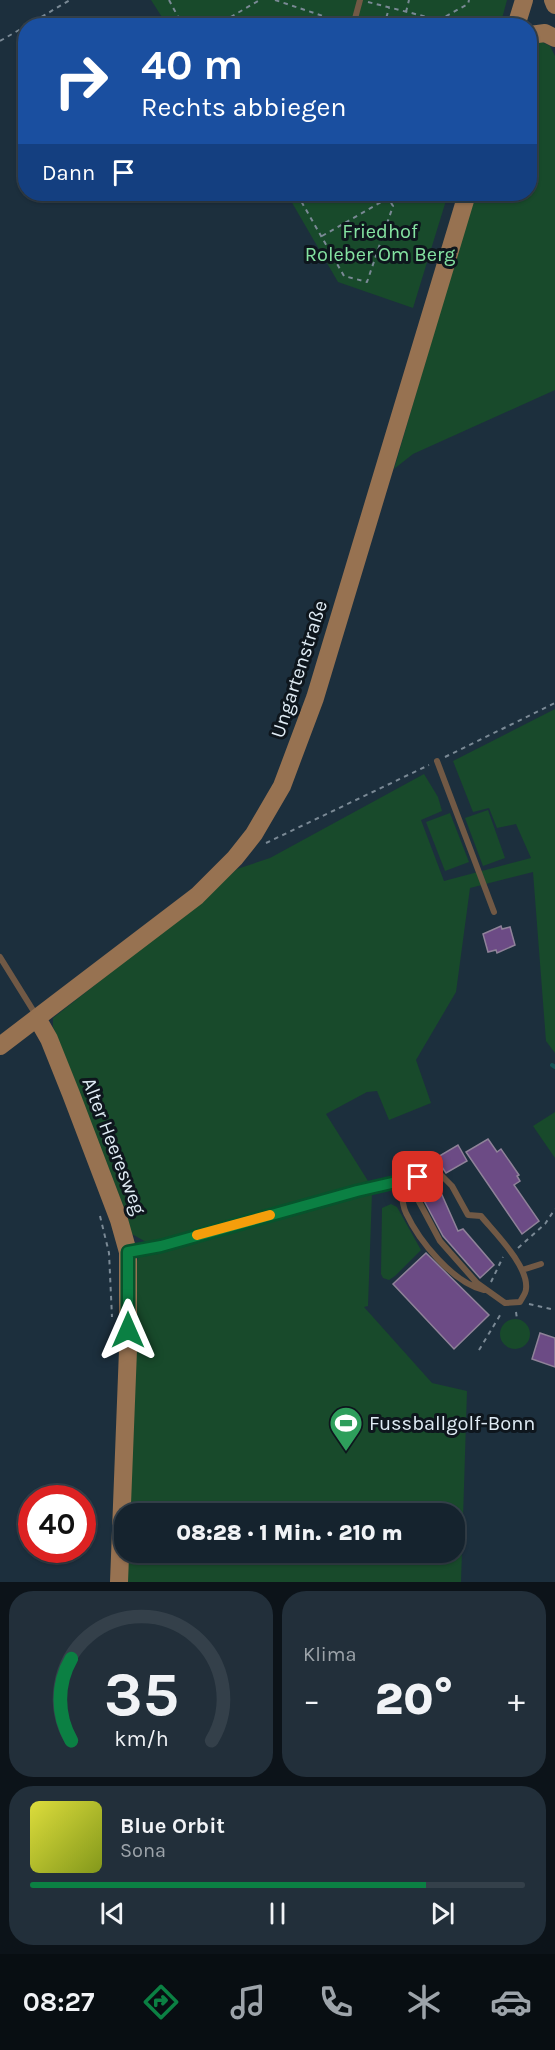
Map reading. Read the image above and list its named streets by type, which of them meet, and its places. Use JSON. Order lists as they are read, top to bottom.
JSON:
{
  "streets": {
    "street": ["Ungartenstraße", "Alter Heeresweg"]
  },
  "crossings": [
    ["Ungartenstraße", "Alter Heeresweg"]
  ],
  "parks": ["Friedhof Roleber Om Berg"],
  "places": {
    "sports": ["Fussballgolf-Bonn"]
  },
  "page": {
    "turn": ["40 m", "Rechts abbiegen"],
    "then": "Dann",
    "limit": "40",
    "trip": "08:28 · 1 Min. · 210 m",
    "tile": "Klima",
    "heat": ["−", "20°", "+"],
    "song": ["Blue Orbit", "Sona"],
    "tabs": "08:27",
    "gauge": ["35", "km/h"]
  }
}
